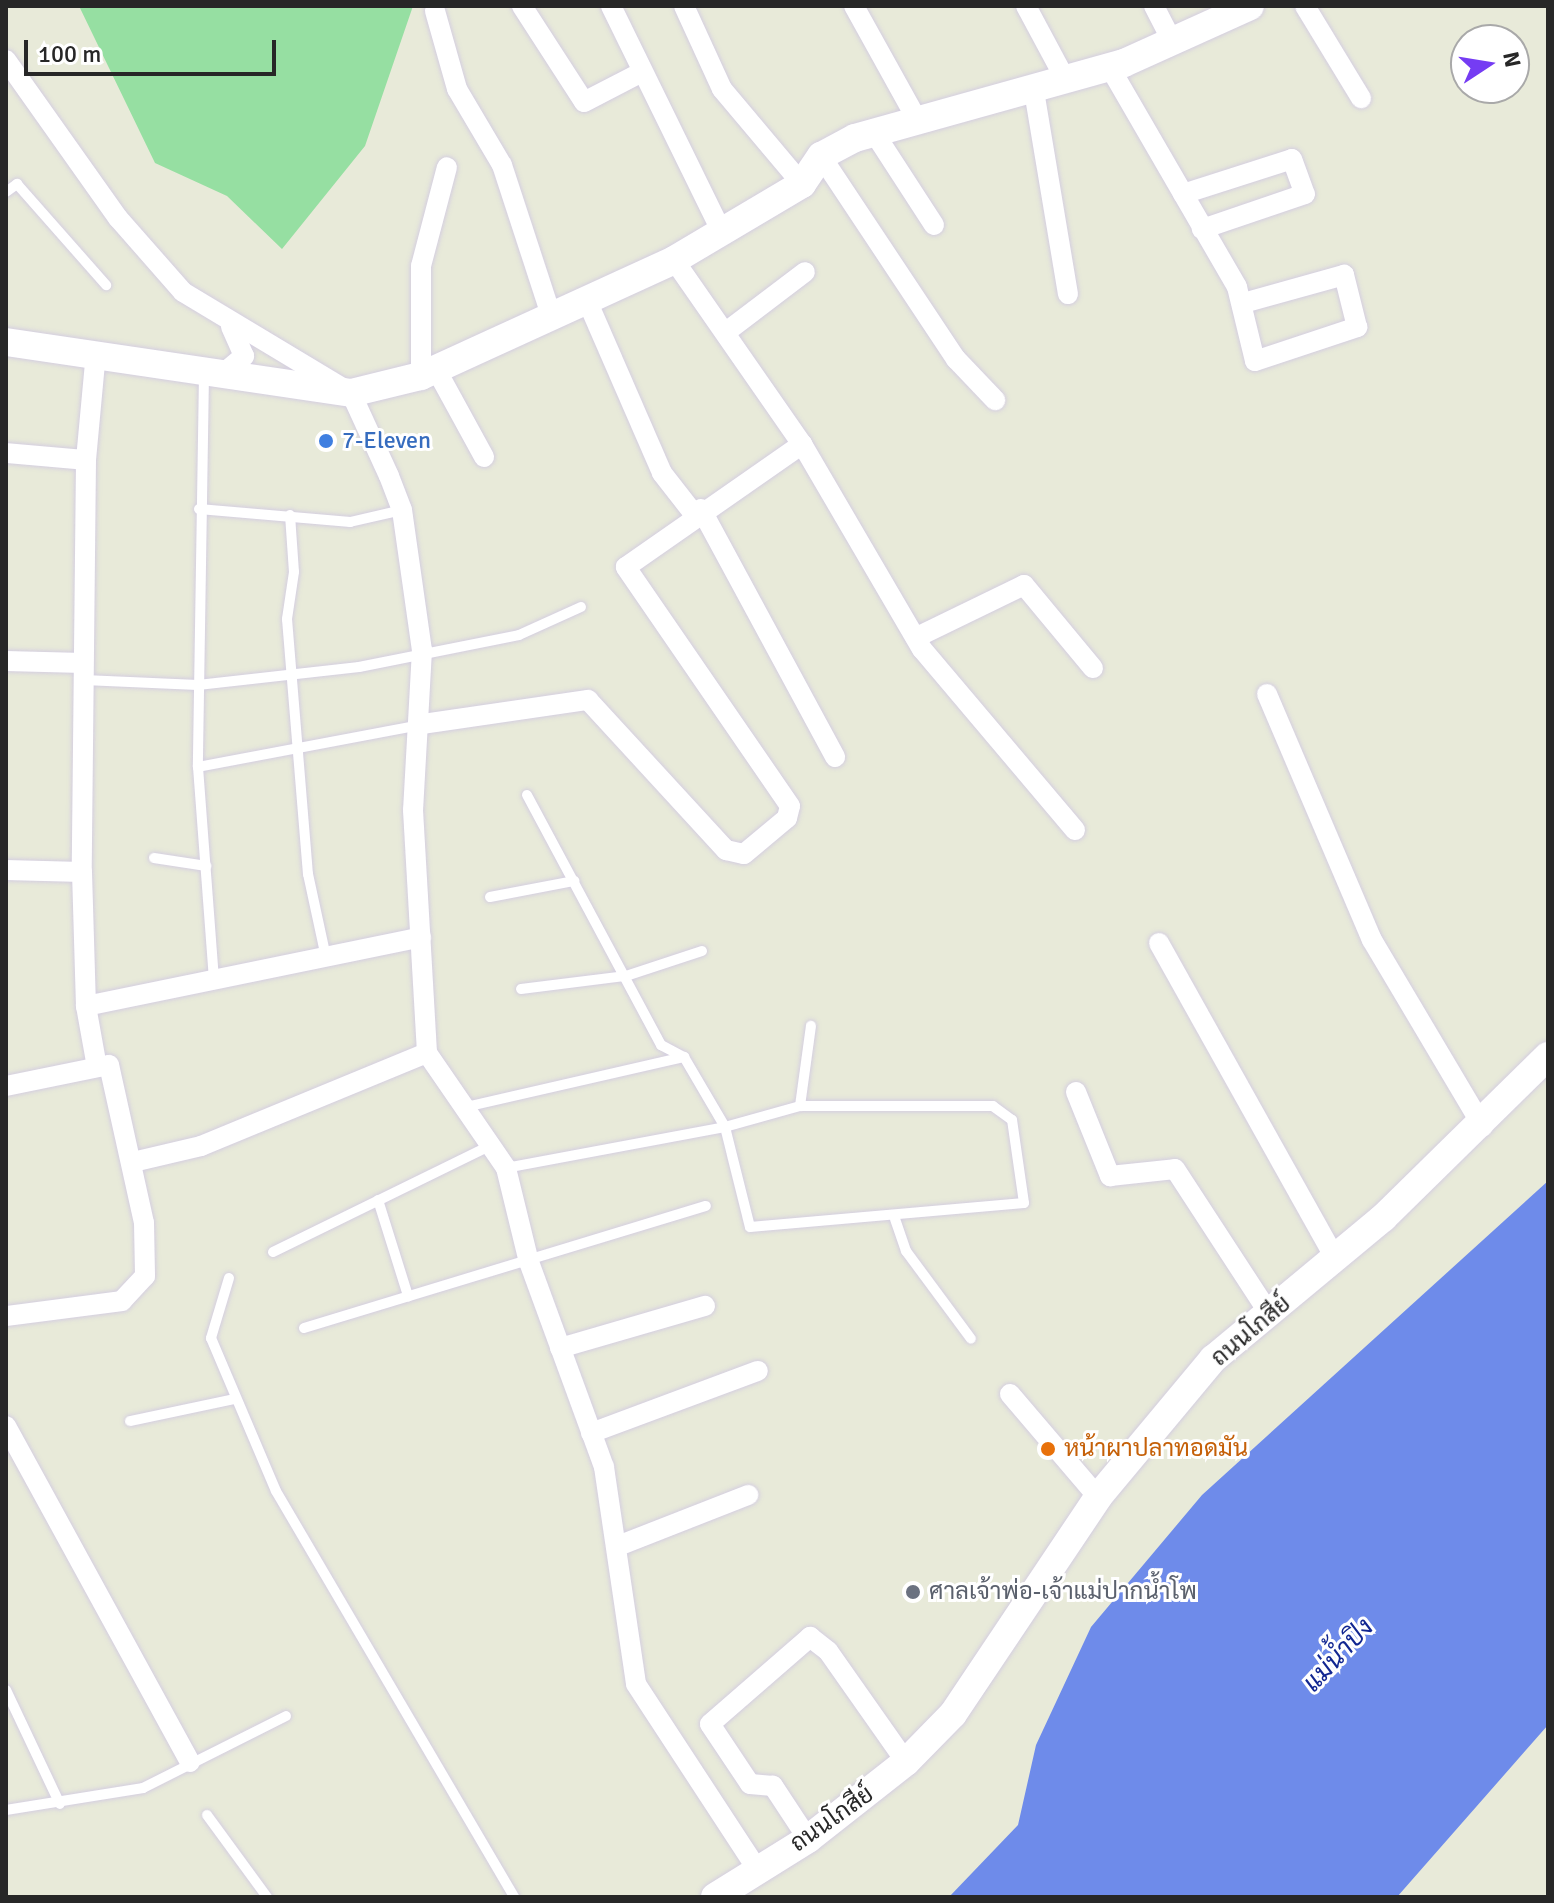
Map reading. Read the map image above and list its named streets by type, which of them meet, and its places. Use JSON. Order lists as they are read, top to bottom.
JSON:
{
  "streets": {
    "street": ["ถนนโกสีย์"]
  },
  "water": ["แม่น้ำปิง"],
  "places": ["7-Eleven", "หน้าผาปลาทอดมัน", "ศาลเจ้าพ่อ-เจ้าแม่ปากน้ำโพ"],
  "scale_bar": "100 m",
  "north": "right"
}
